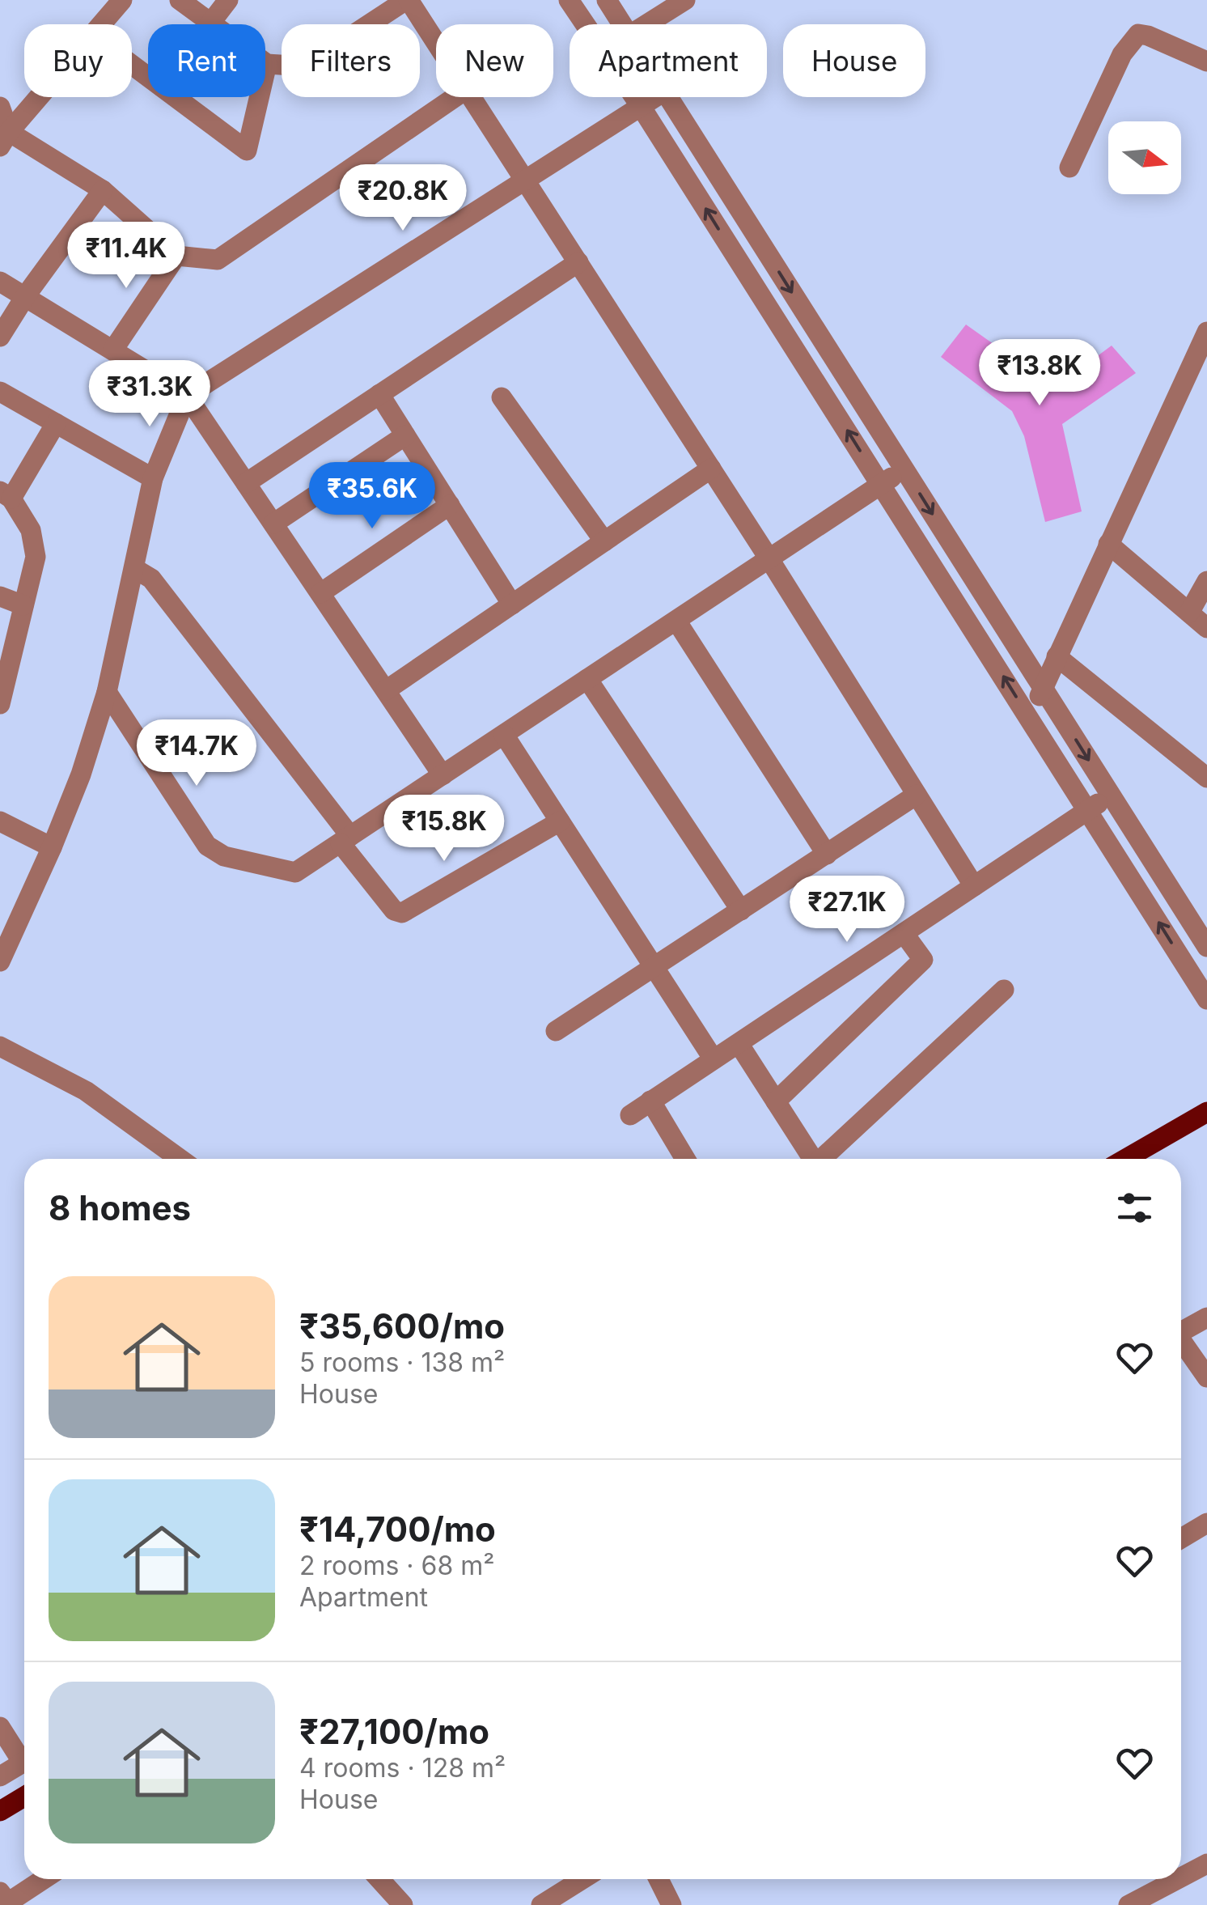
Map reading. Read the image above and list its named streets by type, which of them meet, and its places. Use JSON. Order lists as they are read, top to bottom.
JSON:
{
  "north": "right",
  "page": {
    "chip": [
      "Buy",
      "Rent",
      "Filters",
      "New",
      "Apartment",
      "House"
    ],
    "price": [
      "₹20.8K",
      "₹11.4K",
      "₹13.8K",
      "₹31.3K",
      "₹35.6K",
      "₹14.7K",
      "₹15.8K",
      "₹27.1K"
    ],
    "heading": "8 homes",
    "list": [
      {
        "name": "₹35,600/mo",
        "note": "5 rooms · 138 m² · House"
      },
      {
        "name": "₹14,700/mo",
        "note": "2 rooms · 68 m² · Apartment"
      },
      {
        "name": "₹27,100/mo",
        "note": "4 rooms · 128 m² · House"
      }
    ]
  }
}
